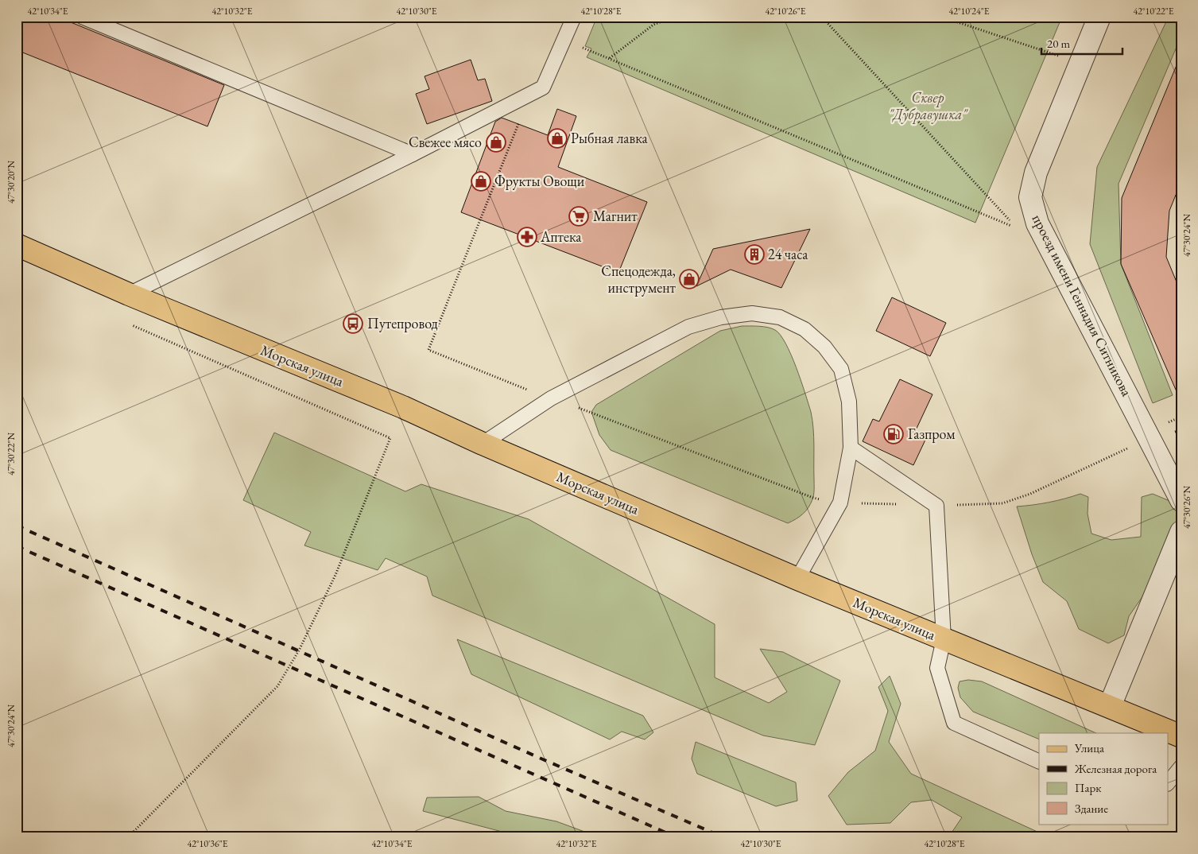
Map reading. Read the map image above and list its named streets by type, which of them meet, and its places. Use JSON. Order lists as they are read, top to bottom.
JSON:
{
  "streets": {
    "main road": ["Морская улица"],
    "street": ["проезд имени Геннадия Ситникова"]
  },
  "parks": ["Сквер \"Дубравушка\""],
  "places": {
    "shop": [
      "Рыбная лавка",
      "Свежее мясо",
      "Фрукты Овощи",
      "Спецодежда, инструмент"
    ],
    "supermarket": ["Магнит"],
    "pharmacy": ["Аптека"],
    "building": ["24 часа"],
    "bus stop": ["Путепровод"],
    "fuel station": ["Газпром"]
  },
  "legend": [
    "Улица",
    "Железная дорога",
    "Парк",
    "Здание"
  ],
  "scale_bar": "20 m",
  "coordinates": [
    "42°10'34\"E",
    "42°10'32\"E",
    "42°10'30\"E",
    "42°10'28\"E",
    "42°10'26\"E",
    "42°10'24\"E",
    "42°10'22\"E",
    "47°30'20\"N",
    "47°30'24\"N",
    "47°30'22\"N",
    "47°30'26\"N",
    "42°10'36\"E"
  ]
}
